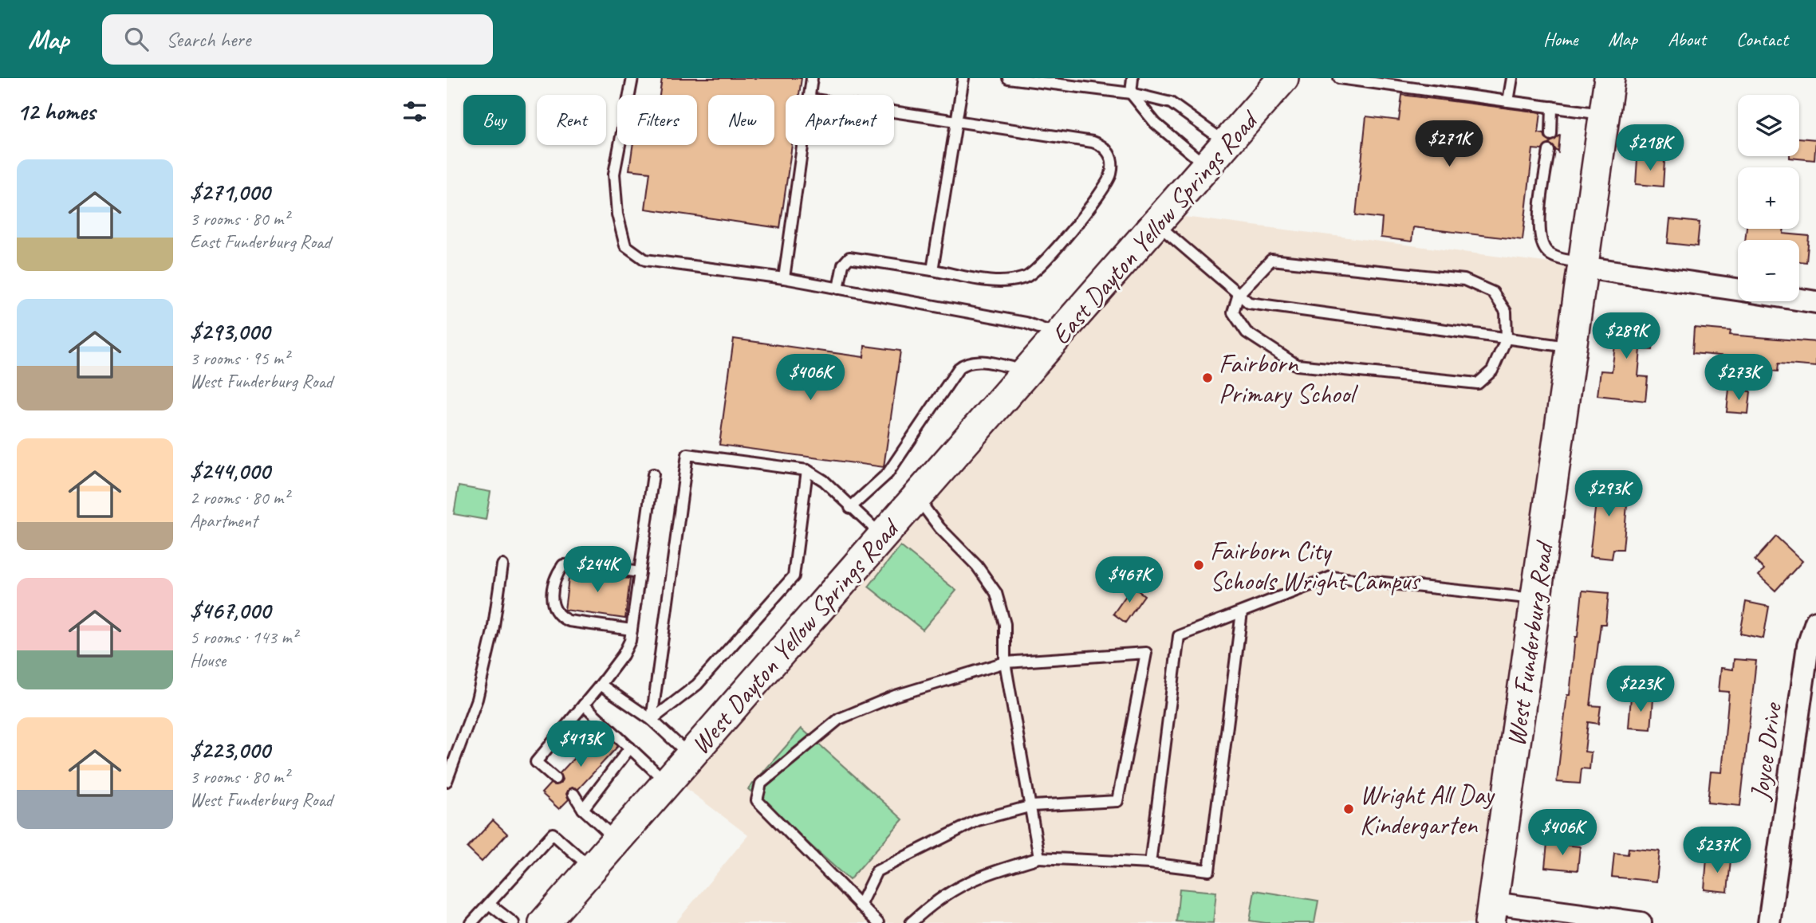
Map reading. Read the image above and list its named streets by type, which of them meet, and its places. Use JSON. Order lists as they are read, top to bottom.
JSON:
{
  "streets": {
    "main road": ["East Dayton Yellow Springs Road", "West Dayton Yellow Springs Road", "West Funderburg Road"],
    "street": ["Joyce Drive"]
  },
  "crossings": [
    ["East Dayton Yellow Springs Road", "West Dayton Yellow Springs Road"]
  ],
  "places": ["Fairborn Primary School", "Fairborn City Schools Wright Campus", "Wright All Day Kindergarten"],
  "page": {
    "header": "Map",
    "search": "Search here",
    "nav": [
      "Home",
      "Map",
      "About",
      "Contact"
    ],
    "heading": "12 homes",
    "map_buttons": ["+", "−"],
    "chip": [
      "Buy",
      "Rent",
      "Filters",
      "New",
      "Apartment"
    ],
    "price": [
      "$271K",
      "$218K",
      "$289K",
      "$406K",
      "$273K",
      "$293K",
      "$244K",
      "$467K",
      "$223K",
      "$413K",
      "$406K",
      "$237K"
    ],
    "list": [
      {
        "name": "$271,000",
        "note": "3 rooms · 80 m² · East Funderburg Road"
      },
      {
        "name": "$293,000",
        "note": "3 rooms · 95 m² · West Funderburg Road"
      },
      {
        "name": "$244,000",
        "note": "2 rooms · 80 m² · Apartment"
      },
      {
        "name": "$467,000",
        "note": "5 rooms · 143 m² · House"
      },
      {
        "name": "$223,000",
        "note": "3 rooms · 80 m² · West Funderburg Road"
      }
    ]
  }
}
